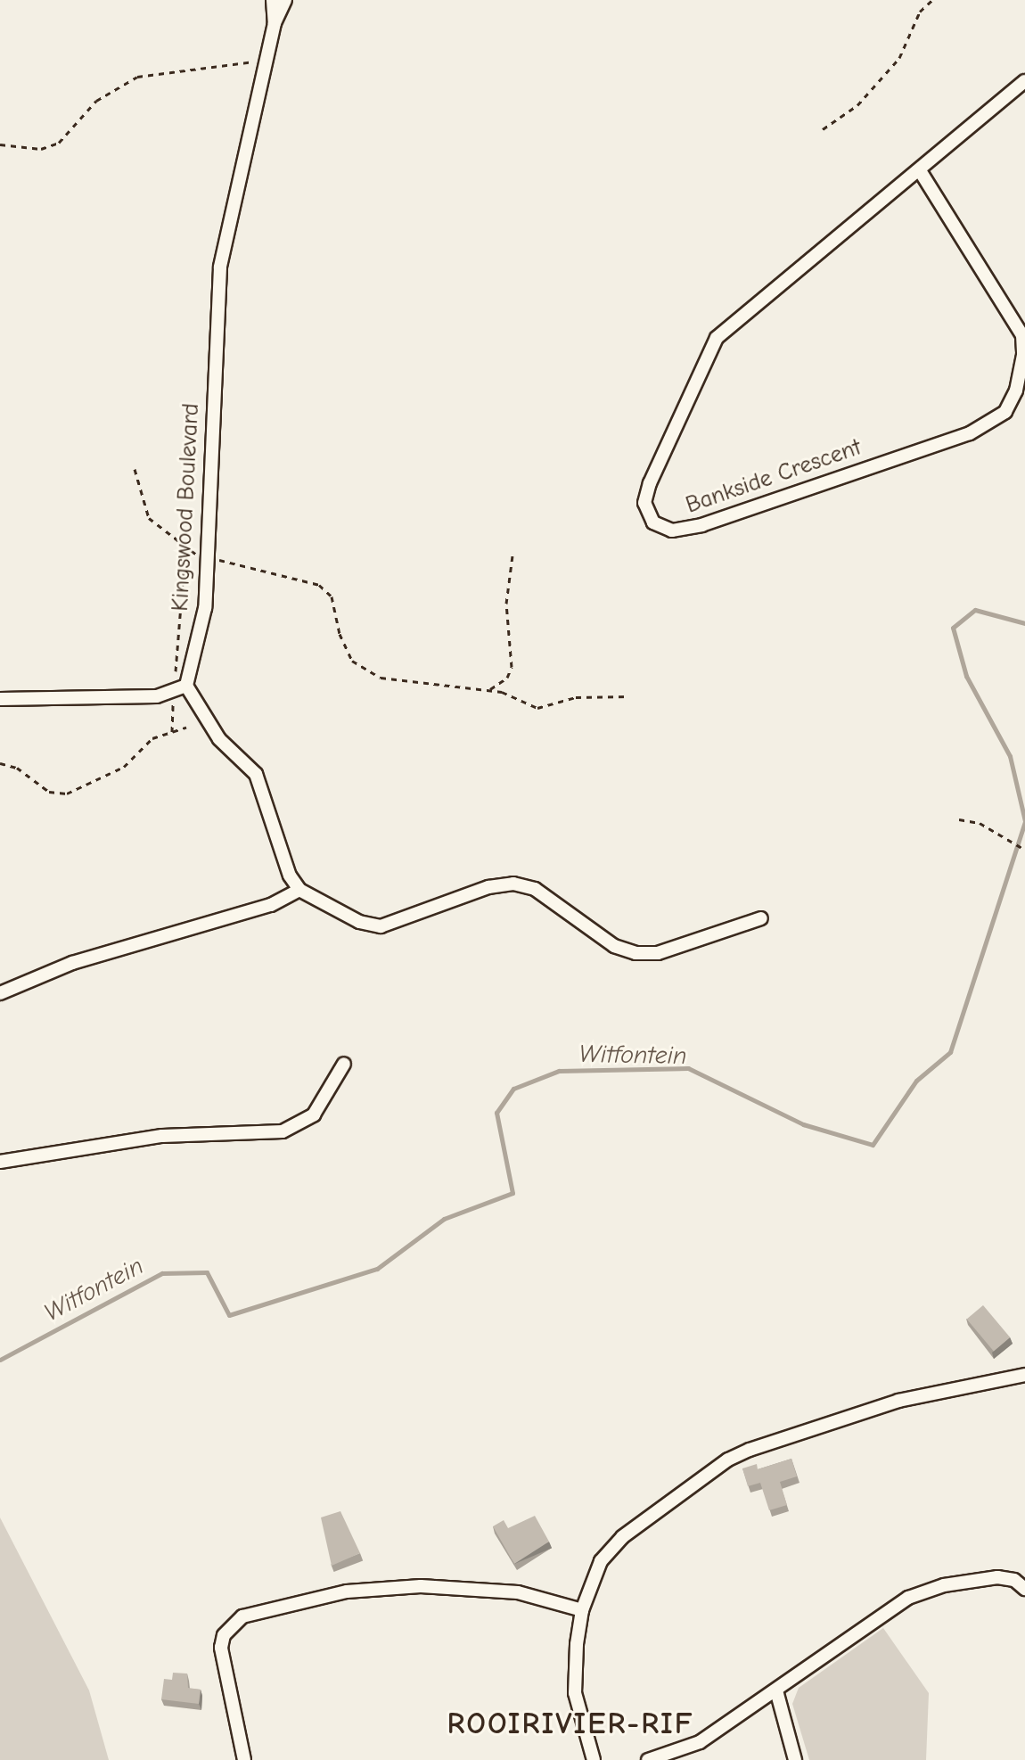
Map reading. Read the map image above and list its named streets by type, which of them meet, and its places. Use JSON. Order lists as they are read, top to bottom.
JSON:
{
  "streets": {
    "street": ["Bankside Crescent", "Kingswood Boulevard"]
  },
  "districts": ["ROOIRIVIER-RIF"],
  "water": ["Witfontein"]
}
